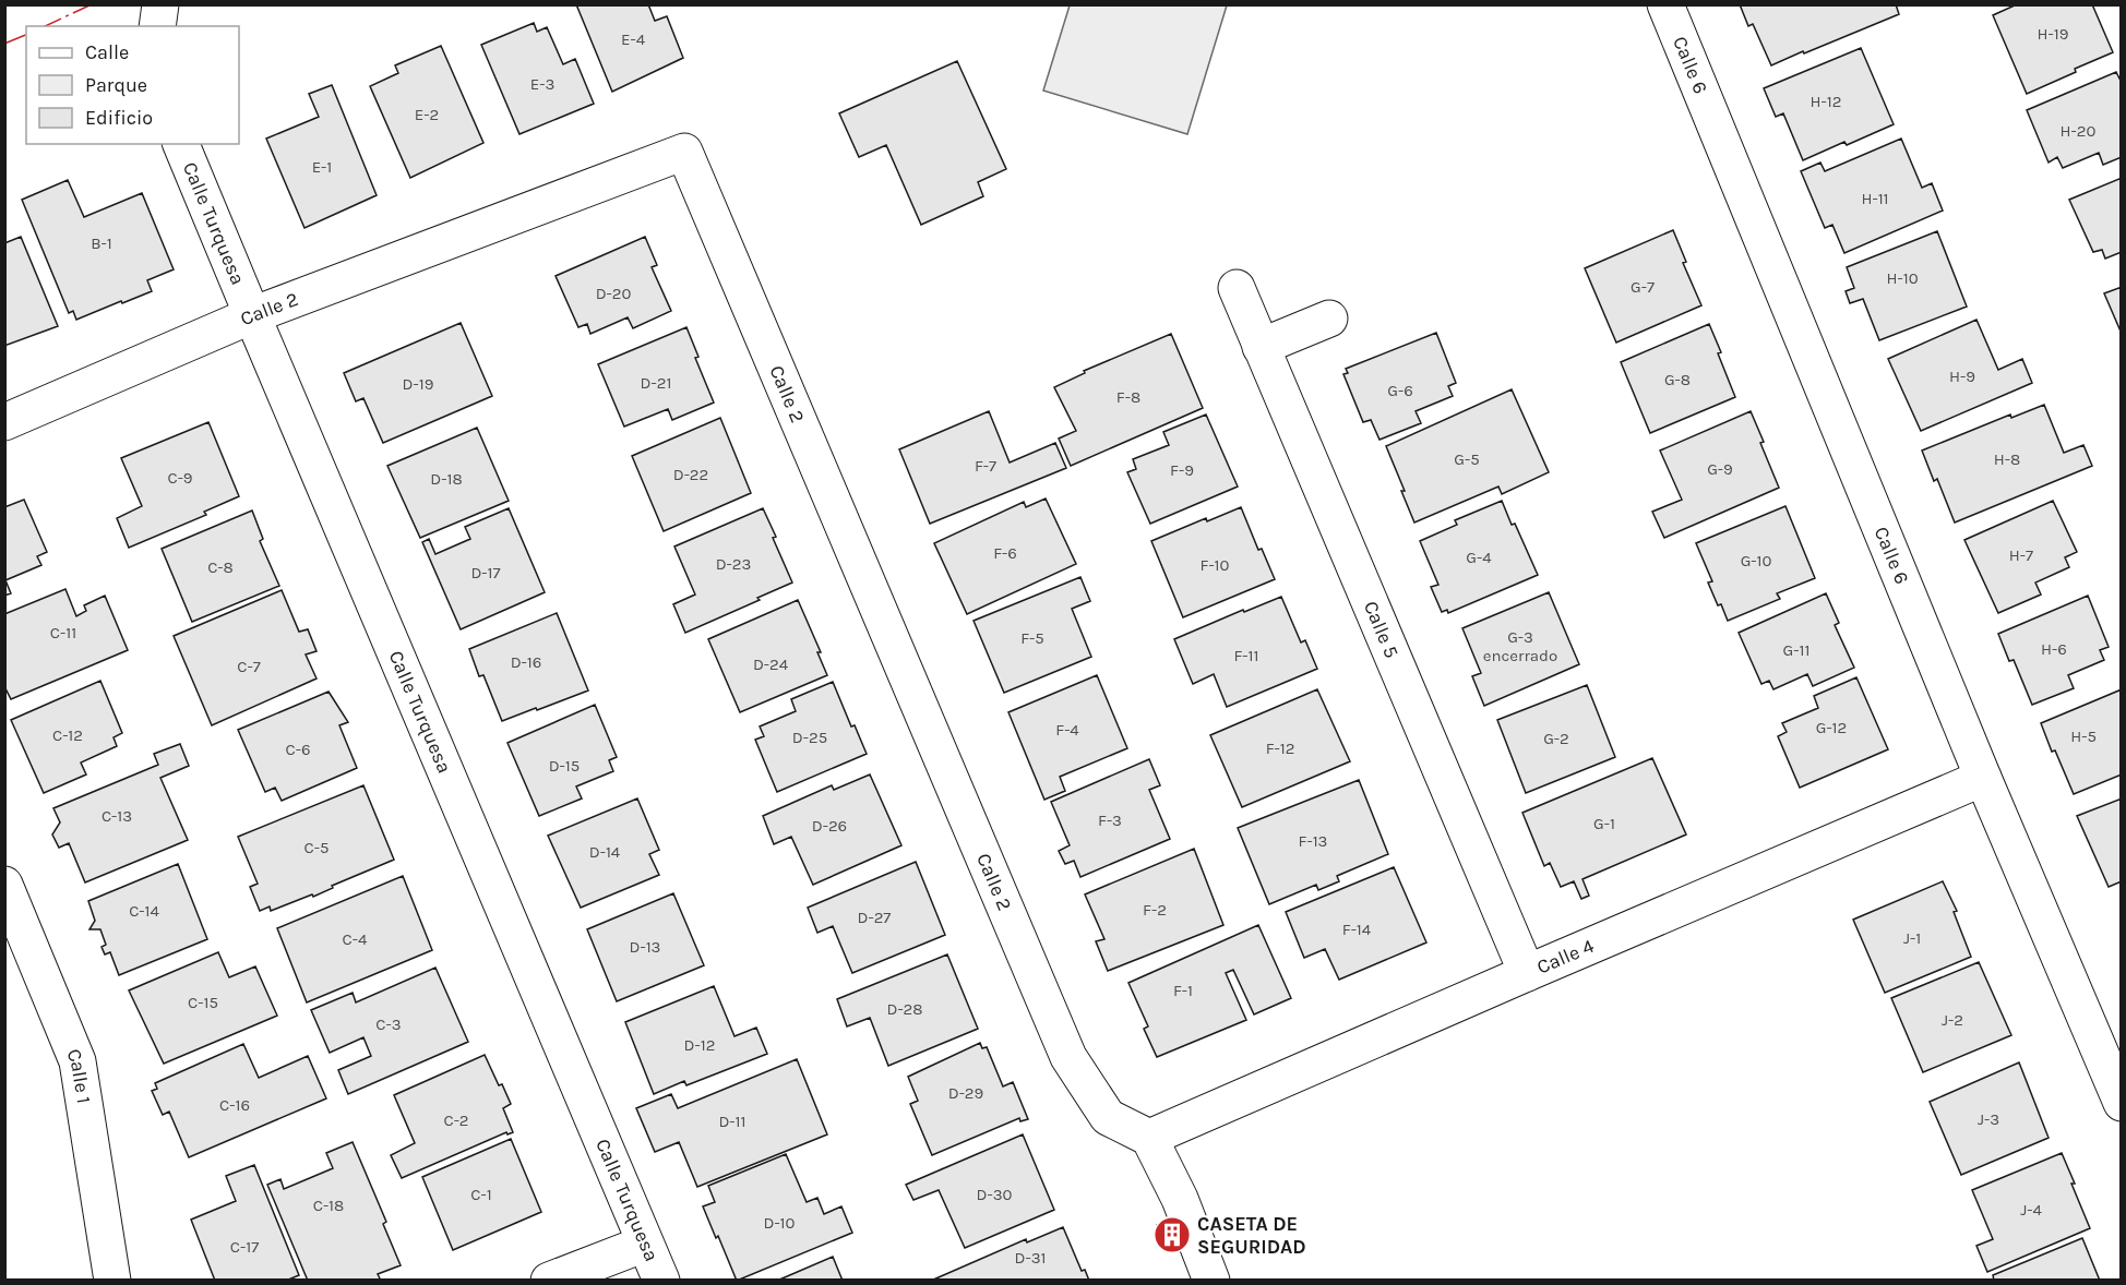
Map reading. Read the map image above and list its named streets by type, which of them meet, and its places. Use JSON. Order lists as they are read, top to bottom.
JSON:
{
  "streets": {
    "street": [
      "Calle 6",
      "Calle Turquesa",
      "Calle 2",
      "Calle 5",
      "Calle 4",
      "Calle 1"
    ]
  },
  "crossings": [
    ["Calle 6", "Calle 4"],
    ["Calle Turquesa", "Calle 2"],
    ["Calle 2", "Calle 4"],
    ["Calle 5", "Calle 4"]
  ],
  "places": {
    "building": ["CASETA DE SEGURIDAD"]
  },
  "house_numbers": [
    "H-19",
    "E-4",
    "E-3",
    "H-12",
    "E-2",
    "H-20",
    "E-1",
    "H-11",
    "B-1",
    "H-10",
    "G-7",
    "D-20",
    "H-9",
    "G-8",
    "D-21",
    "D-19",
    "G-6",
    "F-8",
    "G-5",
    "H-8",
    "F-7",
    "G-9",
    "F-9",
    "D-22",
    "C-9",
    "D-18",
    "F-6",
    "H-7",
    "G-4",
    "G-10",
    "D-23",
    "F-10",
    "C-8",
    "D-17",
    "C-11",
    "G-3 encerrado",
    "F-5",
    "H-6",
    "G-11",
    "F-11",
    "D-16",
    "D-24",
    "C-7",
    "G-12",
    "F-4",
    "C-12",
    "H-5",
    "D-25",
    "G-2",
    "F-12",
    "C-6",
    "D-15",
    "C-13",
    "F-3",
    "G-1",
    "D-26",
    "F-13",
    "C-5",
    "D-14",
    "F-2",
    "C-14",
    "D-27",
    "F-14",
    "J-1",
    "C-4",
    "D-13",
    "F-1",
    "C-15",
    "D-28",
    "J-2",
    "C-3",
    "D-12",
    "D-29",
    "C-16",
    "J-3",
    "C-2",
    "D-11",
    "C-1",
    "D-30",
    "C-18",
    "J-4",
    "D-10",
    "C-17",
    "D-31"
  ],
  "legend": ["Calle", "Parque", "Edificio"]
}
